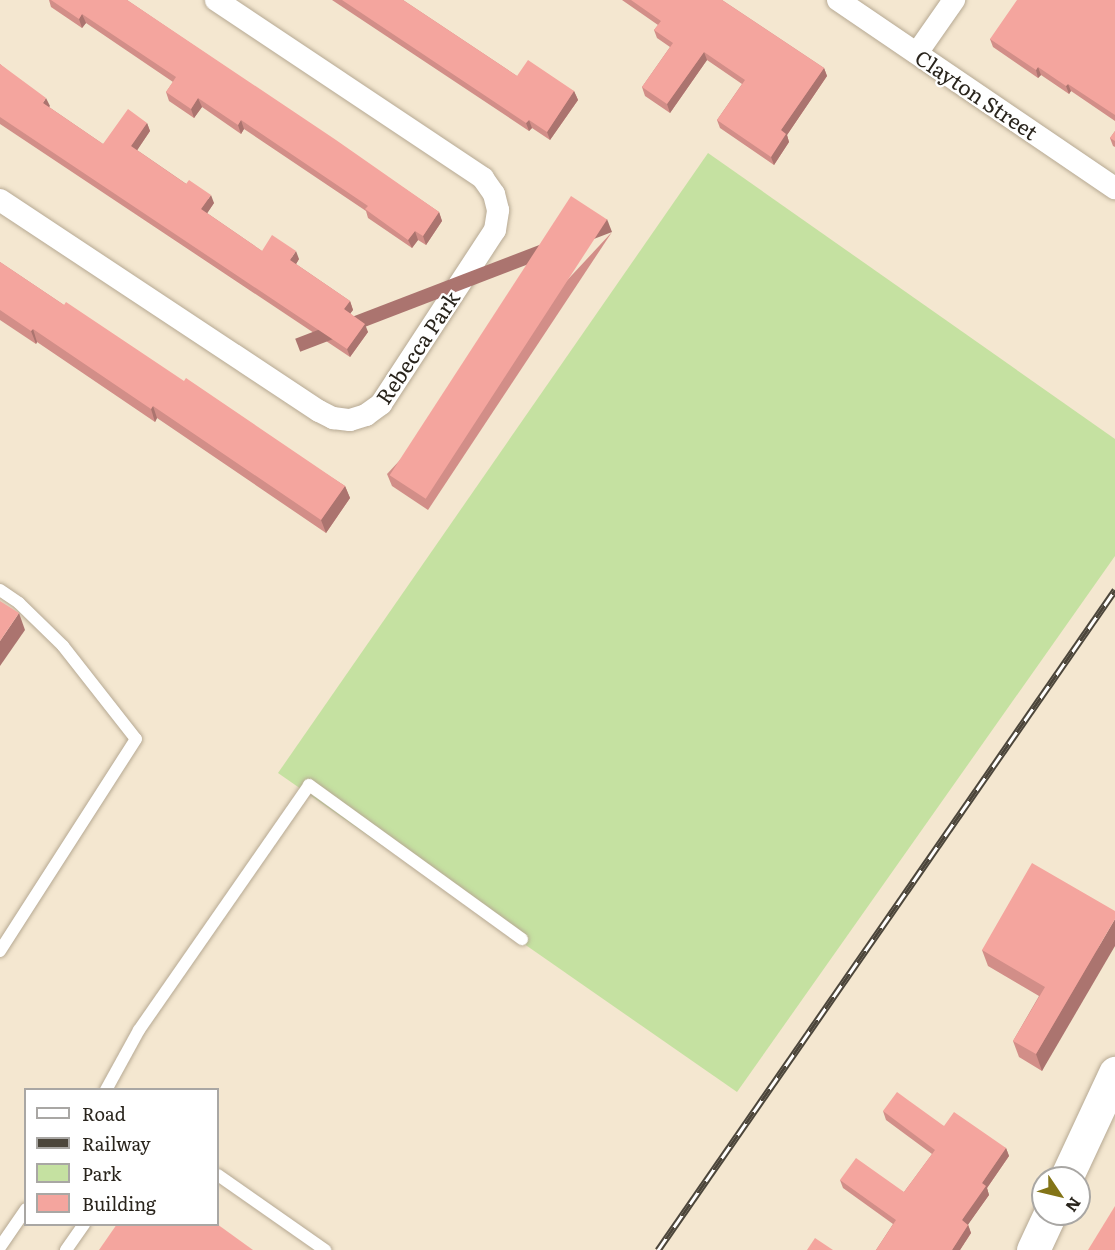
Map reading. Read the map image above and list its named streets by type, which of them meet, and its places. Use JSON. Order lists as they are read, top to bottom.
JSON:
{
  "streets": {
    "street": ["Clayton Street", "Rebecca Park"]
  },
  "legend": [
    "Road",
    "Railway",
    "Park",
    "Building"
  ],
  "north": "bottom right"
}
